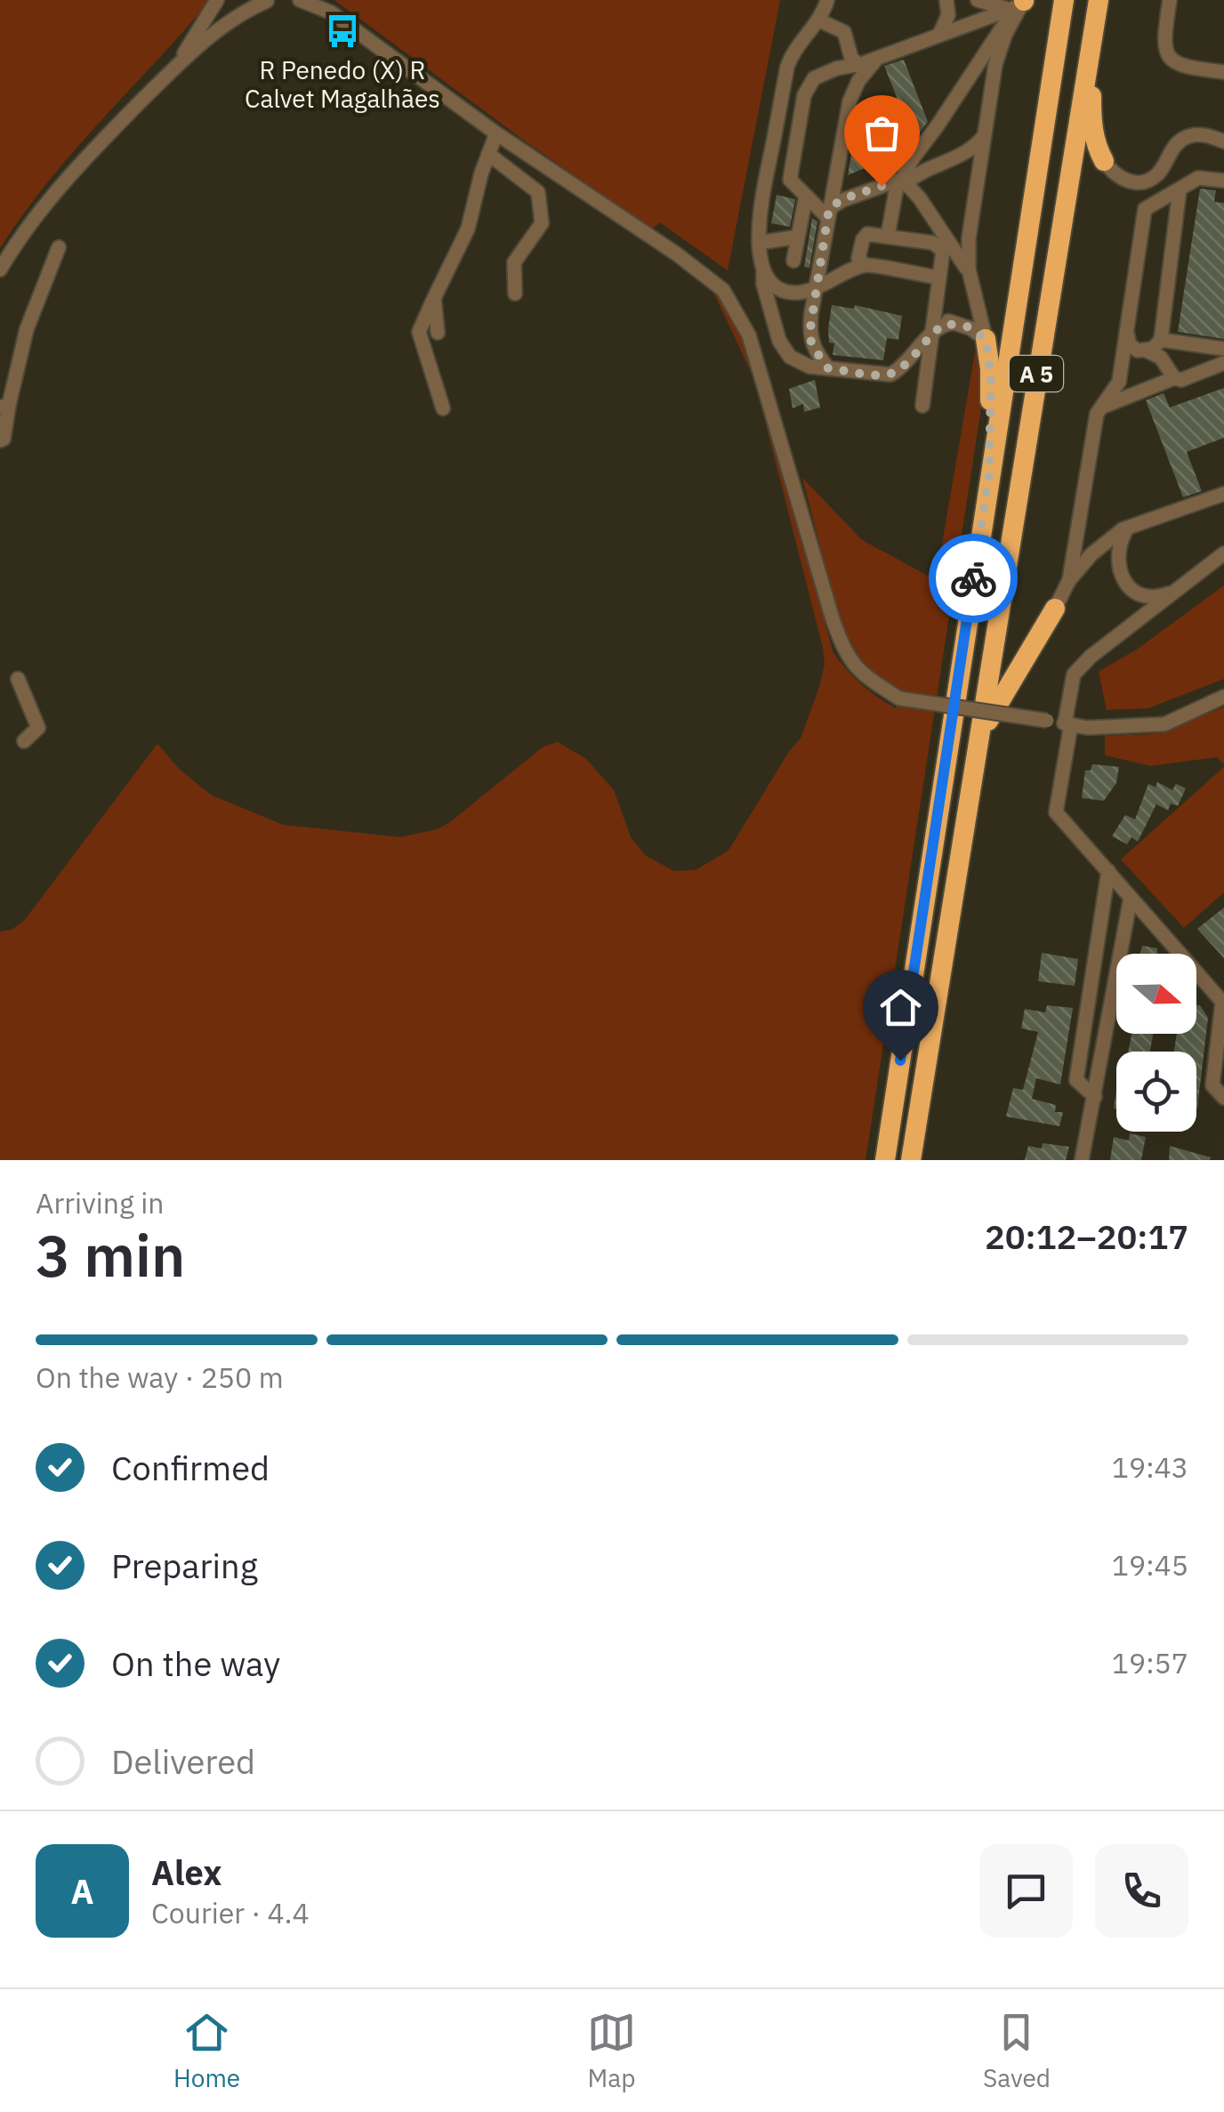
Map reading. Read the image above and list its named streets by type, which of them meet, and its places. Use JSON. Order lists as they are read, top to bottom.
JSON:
{
  "streets": {
    "highway": ["A 5"]
  },
  "places": {
    "bus stop": ["R Penedo (X) R Calvet Magalhães"]
  },
  "north": "right",
  "page": {
    "heading": ["3 min", "Arriving in", "20:12–20:17"],
    "panel": ["Alex", "Courier · 4.4"],
    "bar": "On the way · 250 m",
    "list": [
      ["Confirmed", "19:43"],
      ["Preparing", "19:45"],
      ["On the way", "19:57"],
      "Delivered"
    ],
    "round": "A",
    "tabs": ["Home", "Map", "Saved"]
  }
}
